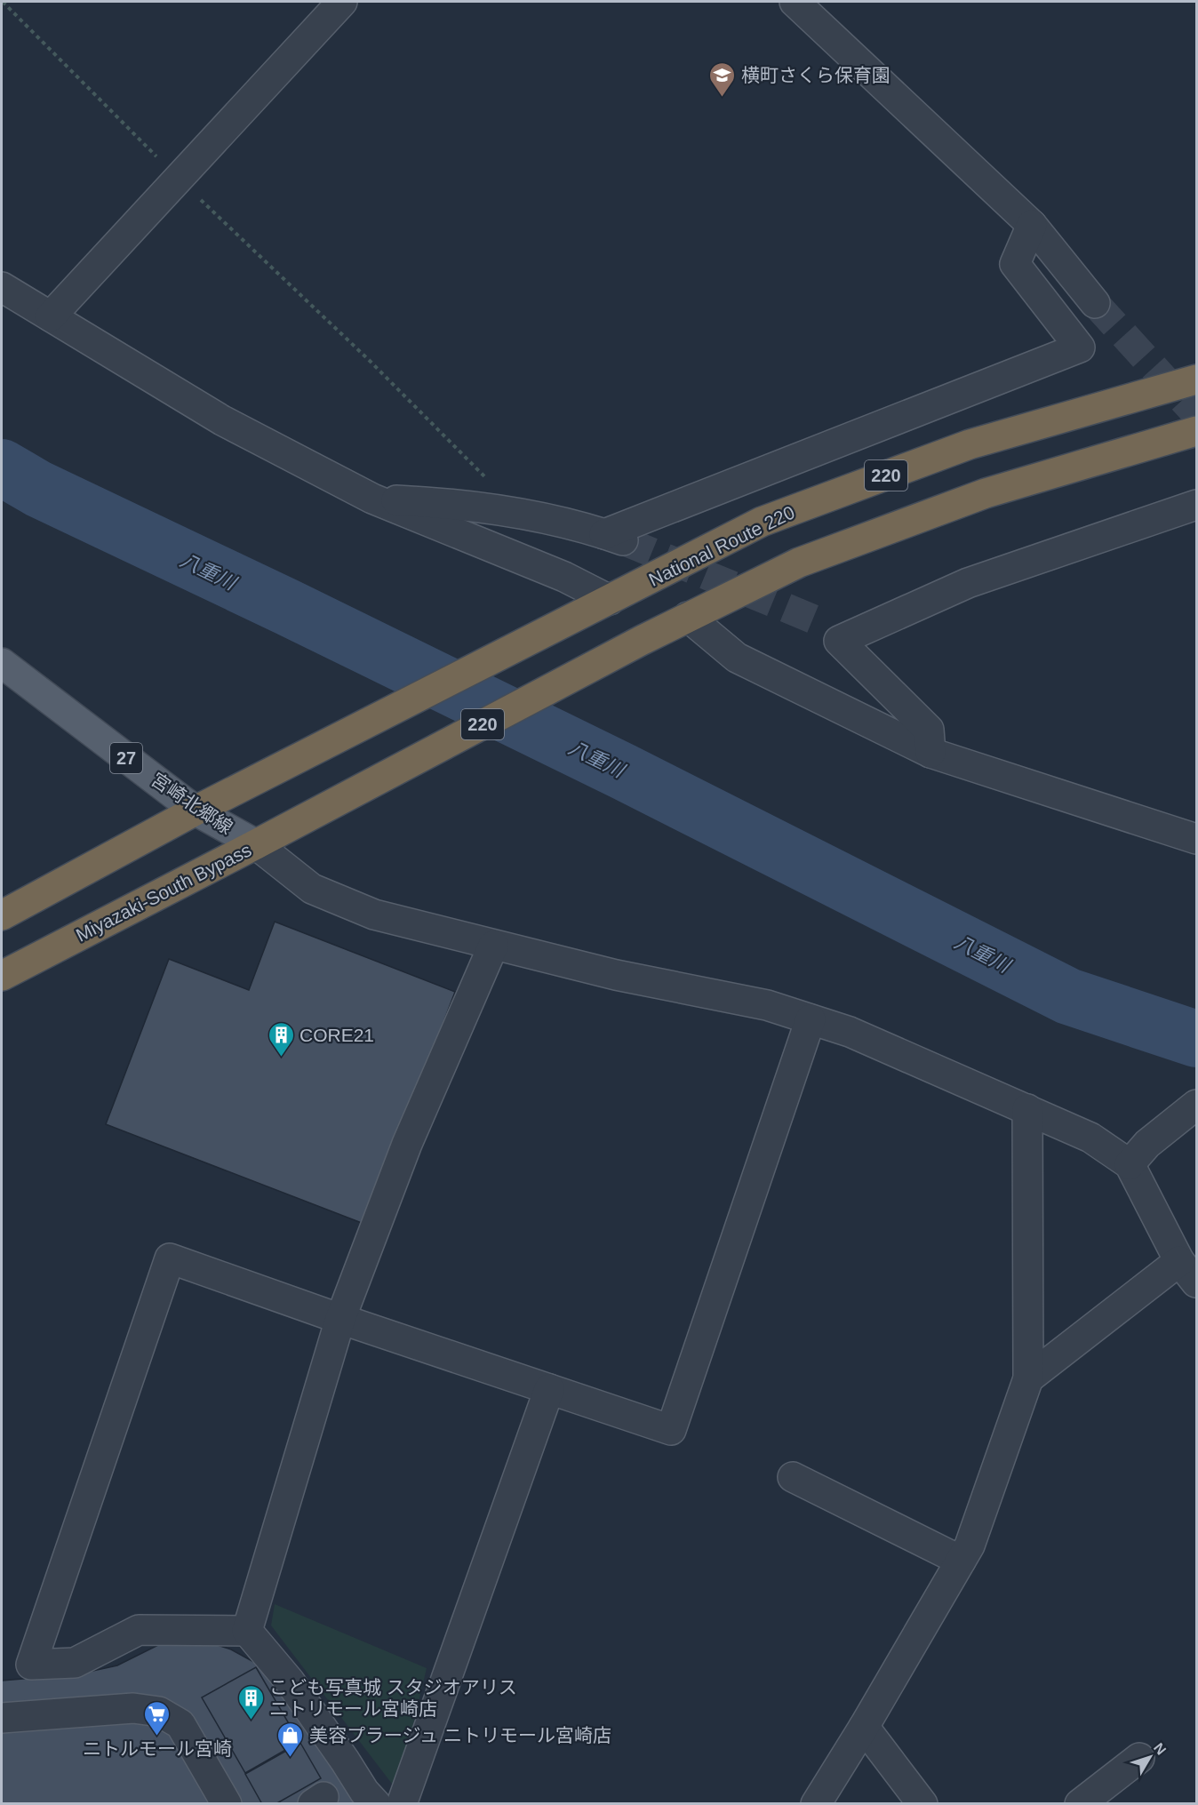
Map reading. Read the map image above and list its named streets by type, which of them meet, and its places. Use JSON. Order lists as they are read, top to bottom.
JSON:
{
  "streets": {
    "highway": ["220", "National Route 220", "Miyazaki-South Bypass"],
    "main road": ["27", "宮崎北郷線"]
  },
  "crossings": [
    ["220", "National Route 220"],
    ["220", "宮崎北郷線"],
    ["220", "Miyazaki-South Bypass"],
    ["National Route 220", "宮崎北郷線"],
    ["宮崎北郷線", "Miyazaki-South Bypass"]
  ],
  "water": ["八重川"],
  "places": {
    "school or university": ["横町さくら保育園"],
    "building": ["CORE21", "こども写真城 スタジオアリス ニトリモール宮崎店"],
    "supermarket": ["ニトルモール宮崎"],
    "shop": ["美容プラージュ ニトリモール宮崎店"]
  },
  "north": "top right"
}
